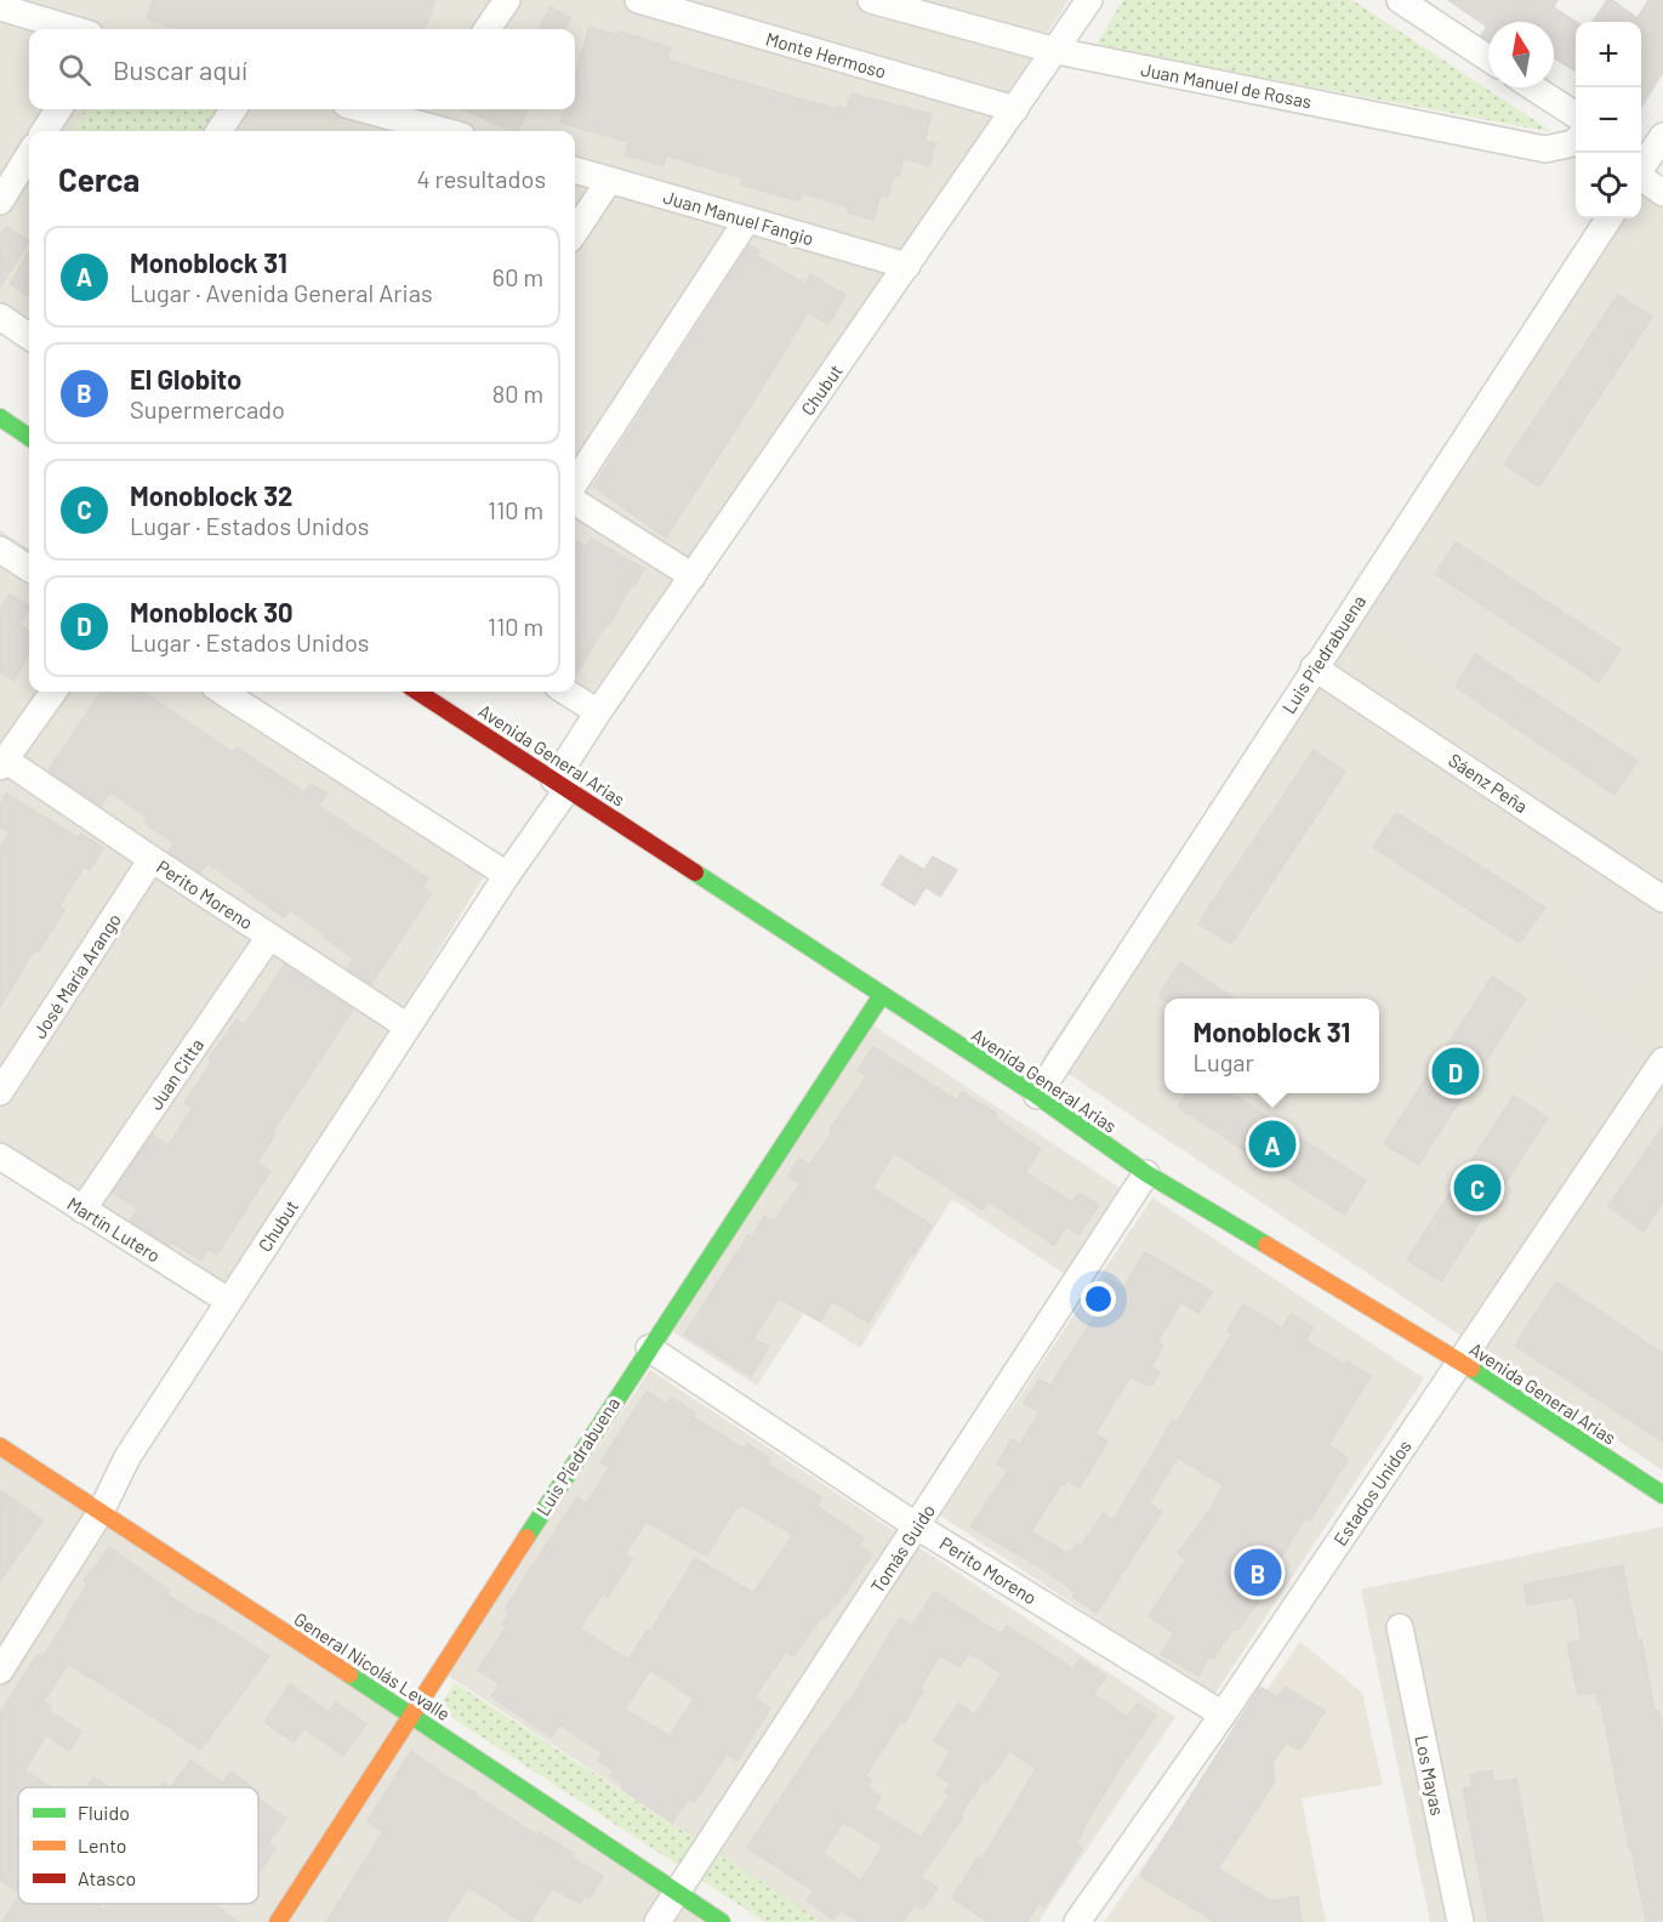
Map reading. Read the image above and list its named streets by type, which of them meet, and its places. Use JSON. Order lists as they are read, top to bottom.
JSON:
{
  "streets": {
    "street": [
      "Monte Hermoso",
      "Juan Manuel de Rosas",
      "Juan Manuel Fangio",
      "Chubut",
      "Luis Piedrabuena",
      "Avenida General Arias",
      "Sáenz Peña",
      "Perito Moreno",
      "José María Arango",
      "Juan Citta",
      "Martín Lutero",
      "Estados Unidos",
      "Tomás Guido",
      "General Nicolás Levalle",
      "Los Mayas"
    ]
  },
  "crossings": [
    ["Monte Hermoso", "Chubut"],
    ["Juan Manuel de Rosas", "Chubut"],
    ["Juan Manuel Fangio", "Chubut"],
    ["Chubut", "Avenida General Arias"],
    ["Chubut", "Perito Moreno"],
    ["Chubut", "Martín Lutero"],
    ["Chubut", "General Nicolás Levalle"],
    ["Luis Piedrabuena", "Avenida General Arias"],
    ["Luis Piedrabuena", "Sáenz Peña"],
    ["Luis Piedrabuena", "Perito Moreno"],
    ["Luis Piedrabuena", "General Nicolás Levalle"],
    ["Avenida General Arias", "Estados Unidos"],
    ["Avenida General Arias", "Tomás Guido"],
    ["Perito Moreno", "José María Arango"],
    ["Perito Moreno", "Juan Citta"],
    ["Perito Moreno", "Estados Unidos"],
    ["Perito Moreno", "Tomás Guido"],
    ["Juan Citta", "Martín Lutero"],
    ["Tomás Guido", "General Nicolás Levalle"]
  ],
  "legend": ["Fluido", "Lento", "Atasco"],
  "north": "top",
  "page": {
    "map_buttons": ["+", "−"],
    "search": "Buscar aquí",
    "heading": ["Cerca", "4 resultados"],
    "list": [
      {
        "mark": "A",
        "name": "Monoblock 31",
        "note": "Lugar · Avenida General Arias",
        "value": "60 m"
      },
      {
        "mark": "B",
        "name": "El Globito",
        "note": "Supermercado",
        "value": "80 m"
      },
      {
        "mark": "C",
        "name": "Monoblock 32",
        "note": "Lugar · Estados Unidos",
        "value": "110 m"
      },
      {
        "mark": "D",
        "name": "Monoblock 30",
        "note": "Lugar · Estados Unidos",
        "value": "110 m"
      }
    ],
    "popup": ["Monoblock 31", "Lugar"],
    "pins": [
      "D",
      "A",
      "C",
      "B"
    ]
  }
}
